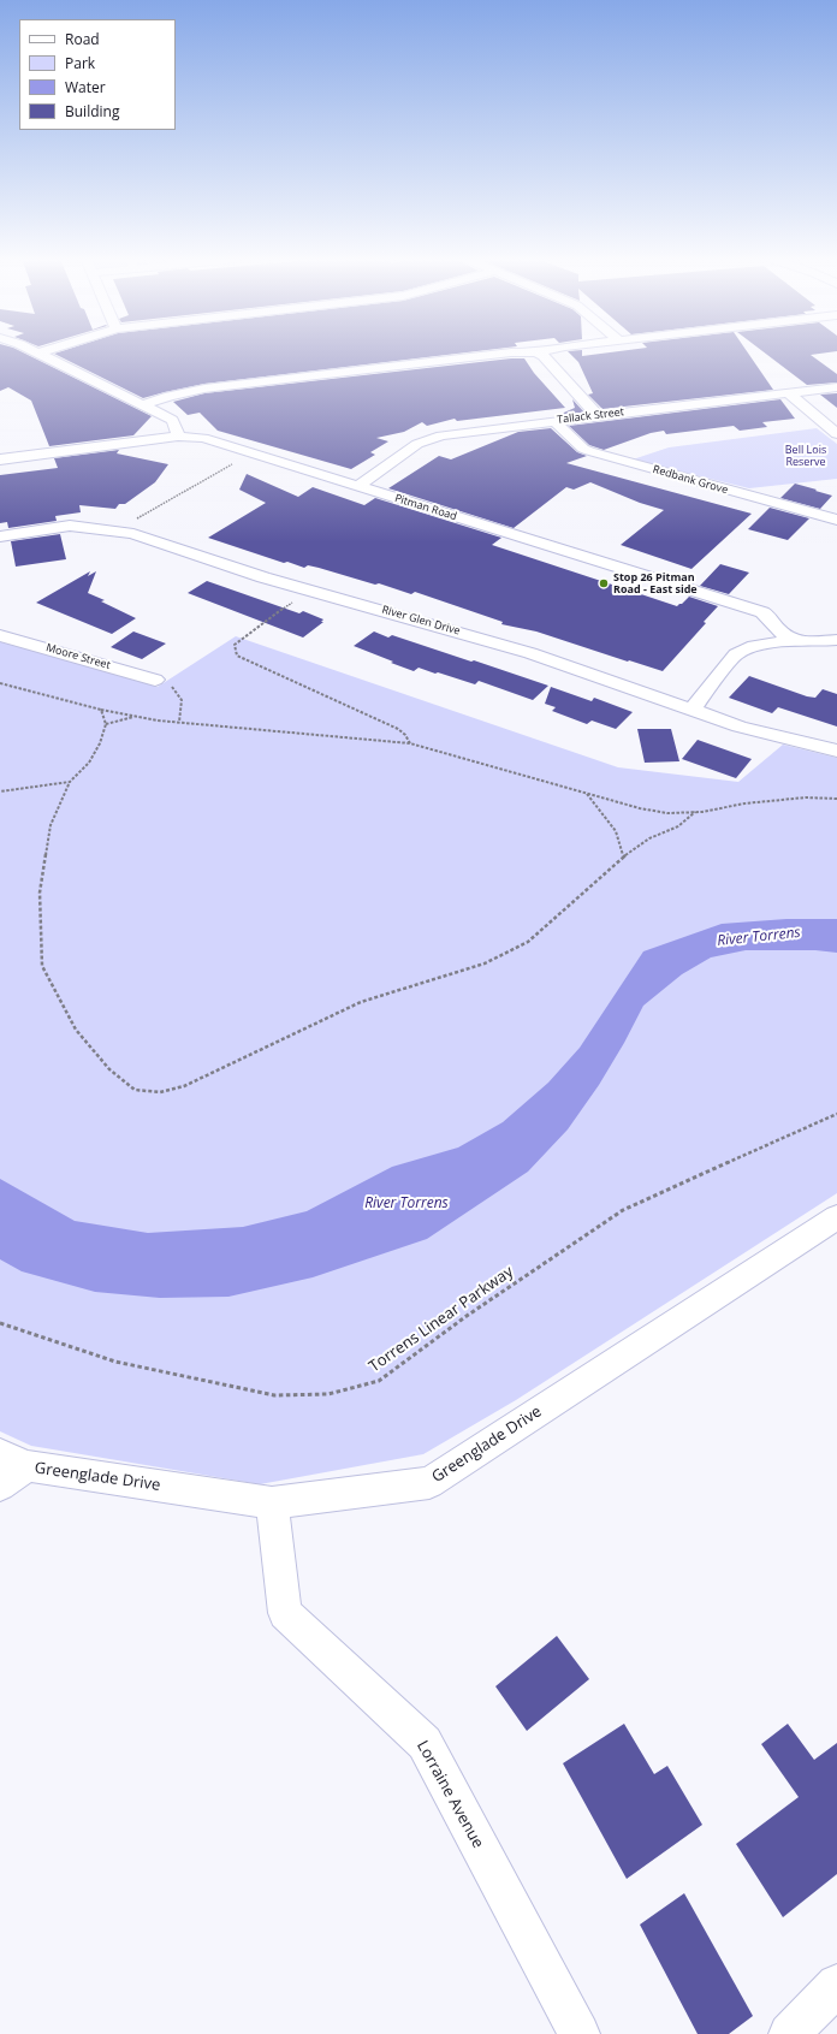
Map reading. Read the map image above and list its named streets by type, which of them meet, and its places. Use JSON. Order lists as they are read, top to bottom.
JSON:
{
  "streets": {
    "street": [
      "Tallack Street",
      "Redbank Grove",
      "Pitman Road",
      "River Glen Drive",
      "Moore Street",
      "Greenglade Drive",
      "Lorraine Avenue"
    ],
    "path": ["Torrens Linear Parkway"]
  },
  "crossings": [
    ["Tallack Street", "Redbank Grove"],
    ["Tallack Street", "Pitman Road"],
    ["Greenglade Drive", "Lorraine Avenue"]
  ],
  "water": ["River Torrens"],
  "parks": ["Bell Lois Reserve"],
  "places": ["Stop 26 Pitman Road - East side"],
  "legend": [
    "Road",
    "Park",
    "Water",
    "Building"
  ]
}
